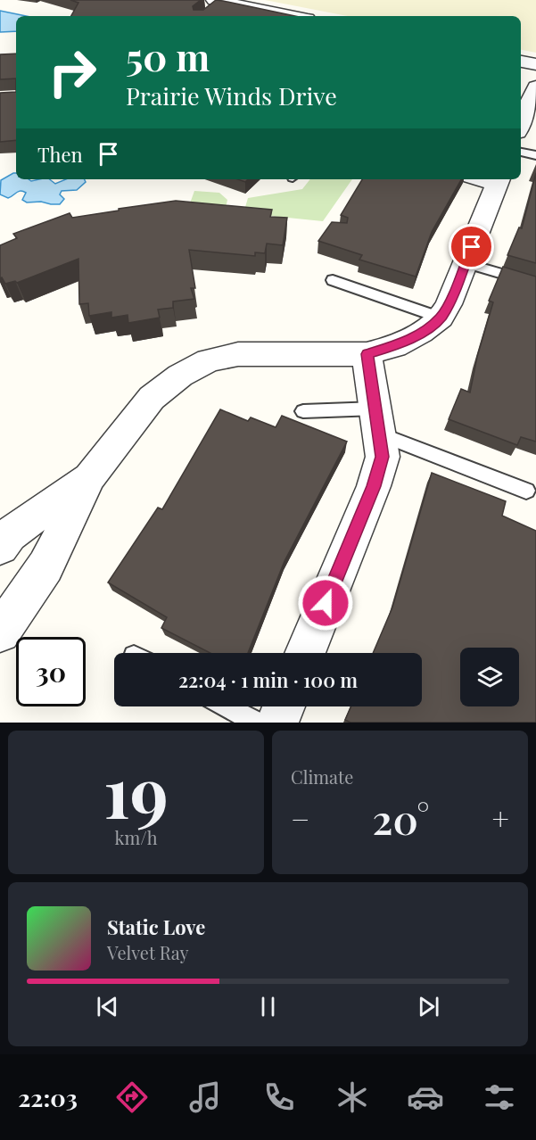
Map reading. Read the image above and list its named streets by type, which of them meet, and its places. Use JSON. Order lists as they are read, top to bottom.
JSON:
{
  "page": {
    "turn": ["50 m", "Prairie Winds Drive"],
    "then": "Then",
    "limit": "30",
    "trip": "22:04 · 1 min · 100 m",
    "tile": [
      ["19", "km/h"],
      "Climate"
    ],
    "heat": ["−", "20°", "+"],
    "song": ["Static Love", "Velvet Ray"],
    "tabs": "22:03"
  }
}
